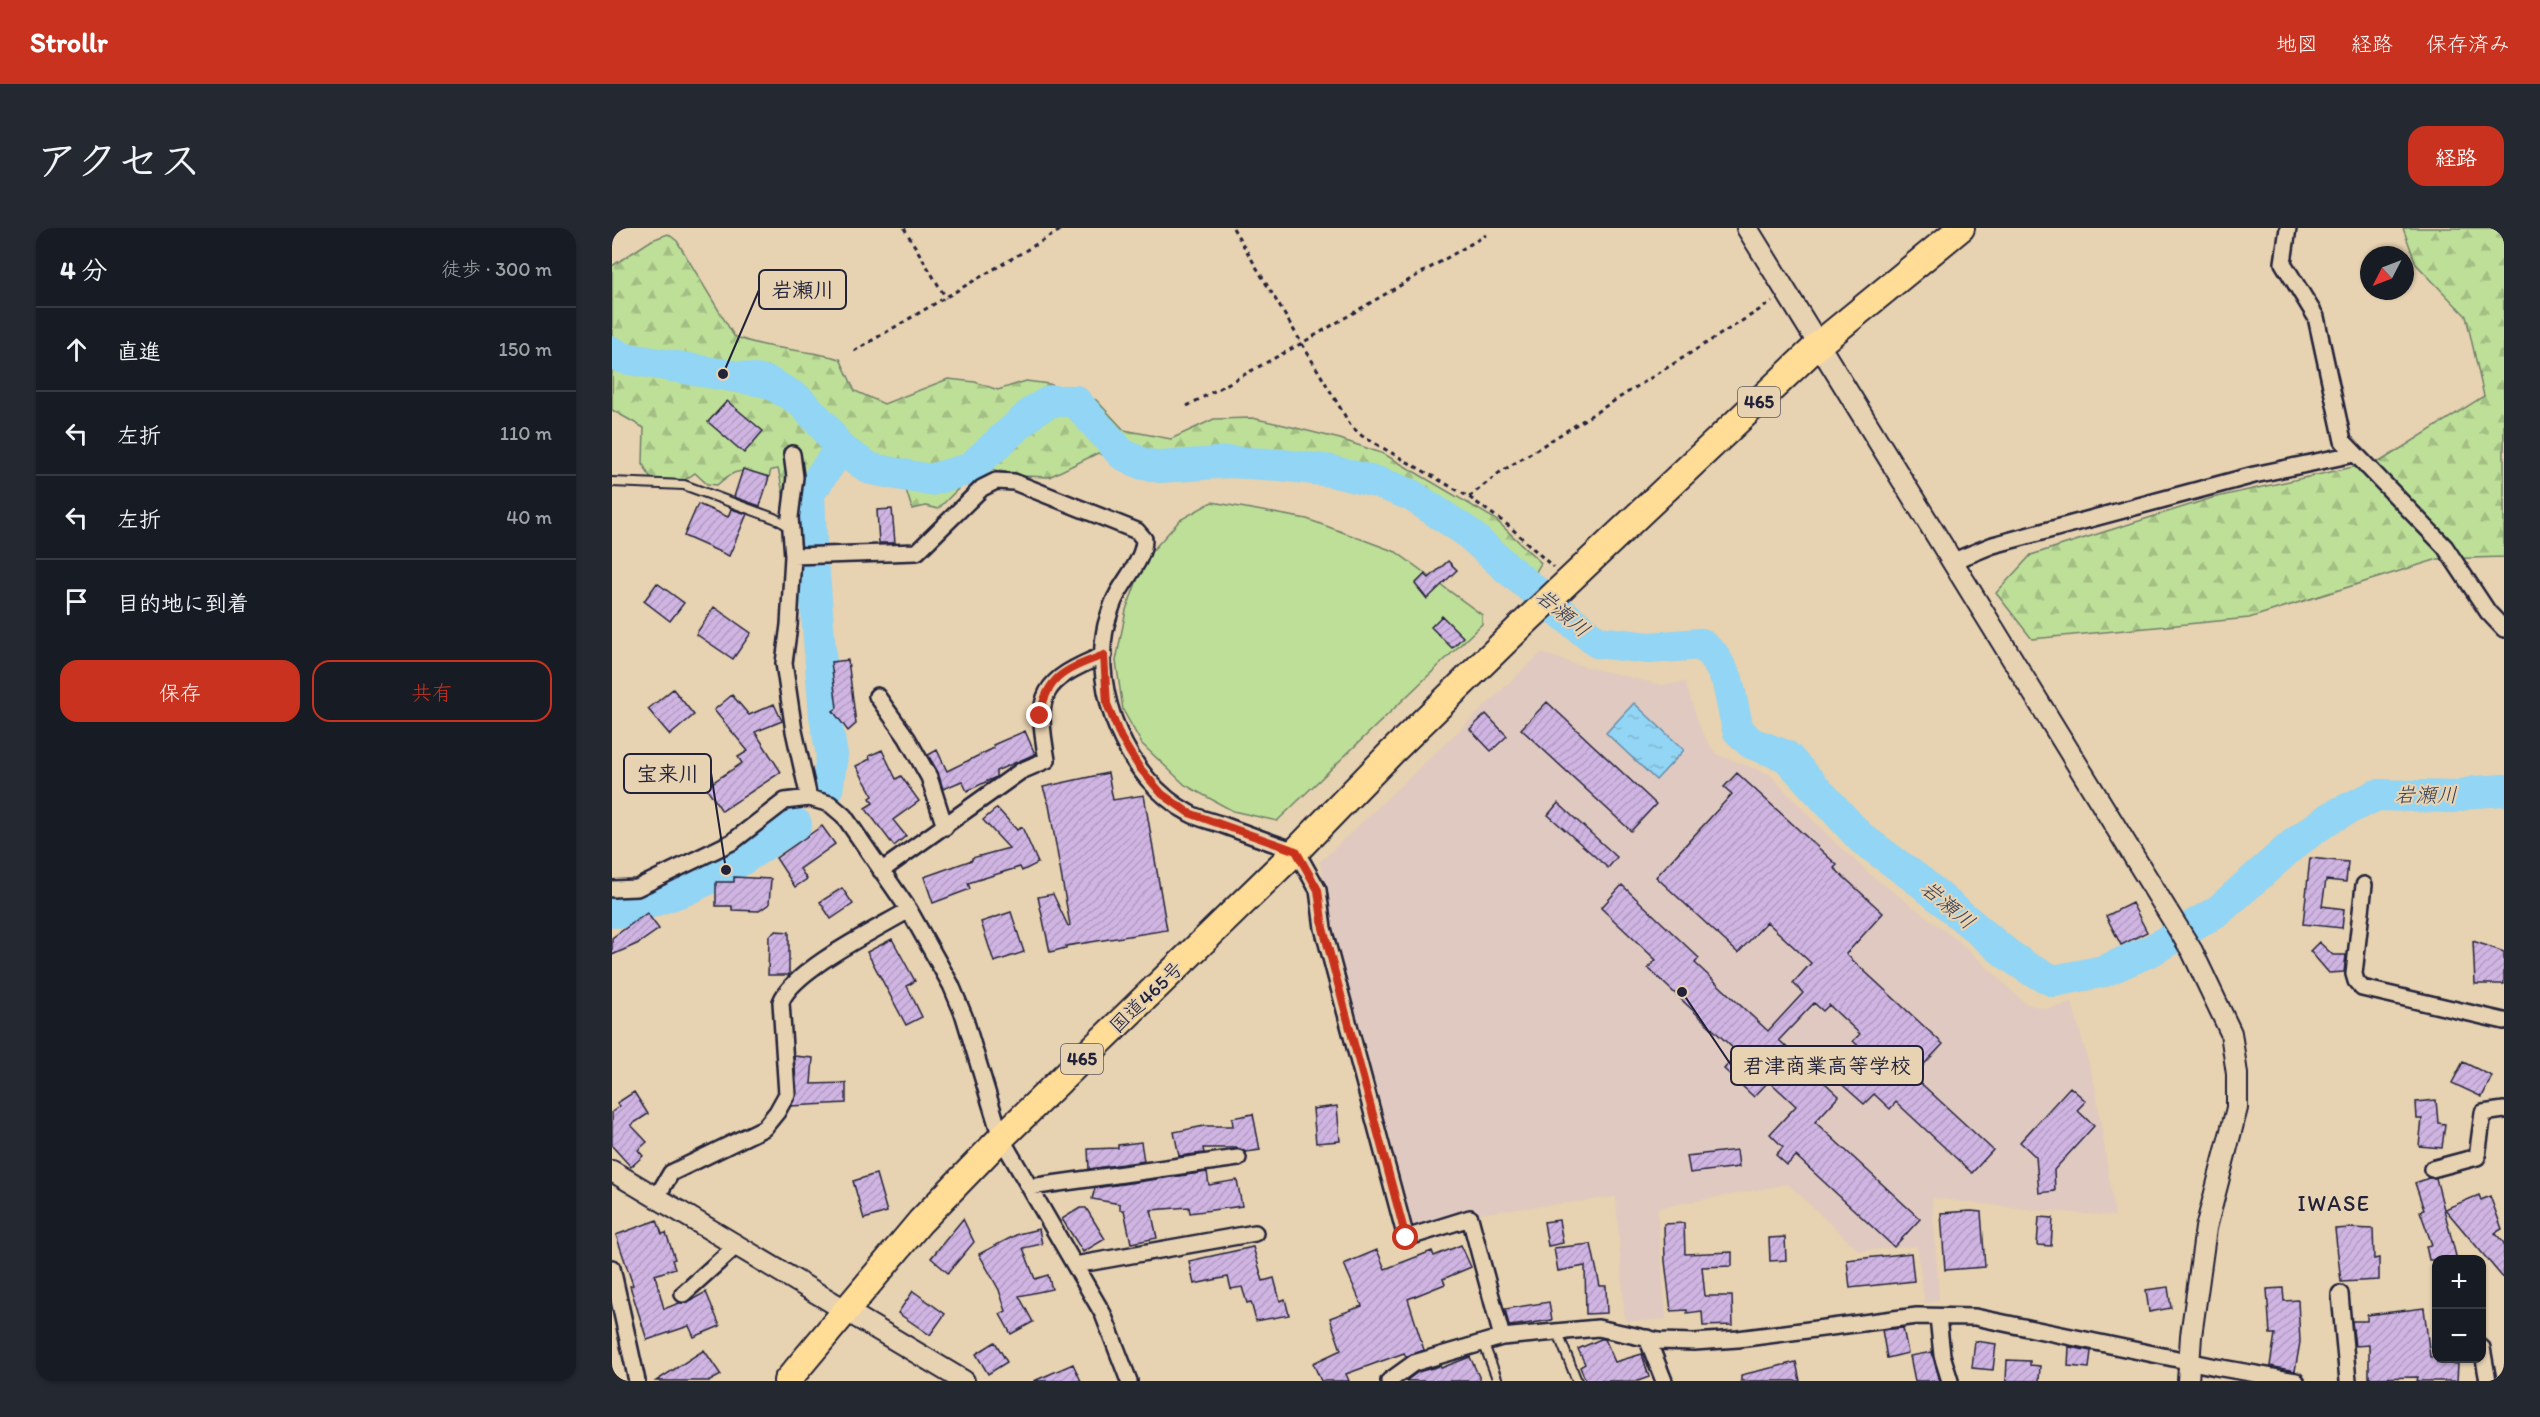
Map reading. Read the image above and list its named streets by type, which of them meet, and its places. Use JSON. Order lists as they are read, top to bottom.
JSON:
{
  "streets": {
    "highway": ["465", "国道465号"]
  },
  "crossings": [
    ["465", "国道465号"]
  ],
  "districts": ["IWASE"],
  "water": ["岩瀬川"],
  "places": ["岩瀬川", "宝来川", "君津商業高等学校"],
  "north": "bottom left",
  "page": {
    "header": "Strollr",
    "nav": ["地図", "経路", "保存済み"],
    "title": "アクセス",
    "buttons": [
      "経路",
      ["保存", "共有"]
    ],
    "heading": ["4 分", "徒歩 · 300 m"],
    "list": [
      ["直進", "150 m"],
      ["左折", "110 m"],
      ["左折", "40 m"],
      "目的地に到着"
    ],
    "map_buttons": ["+", "−"]
  }
}
